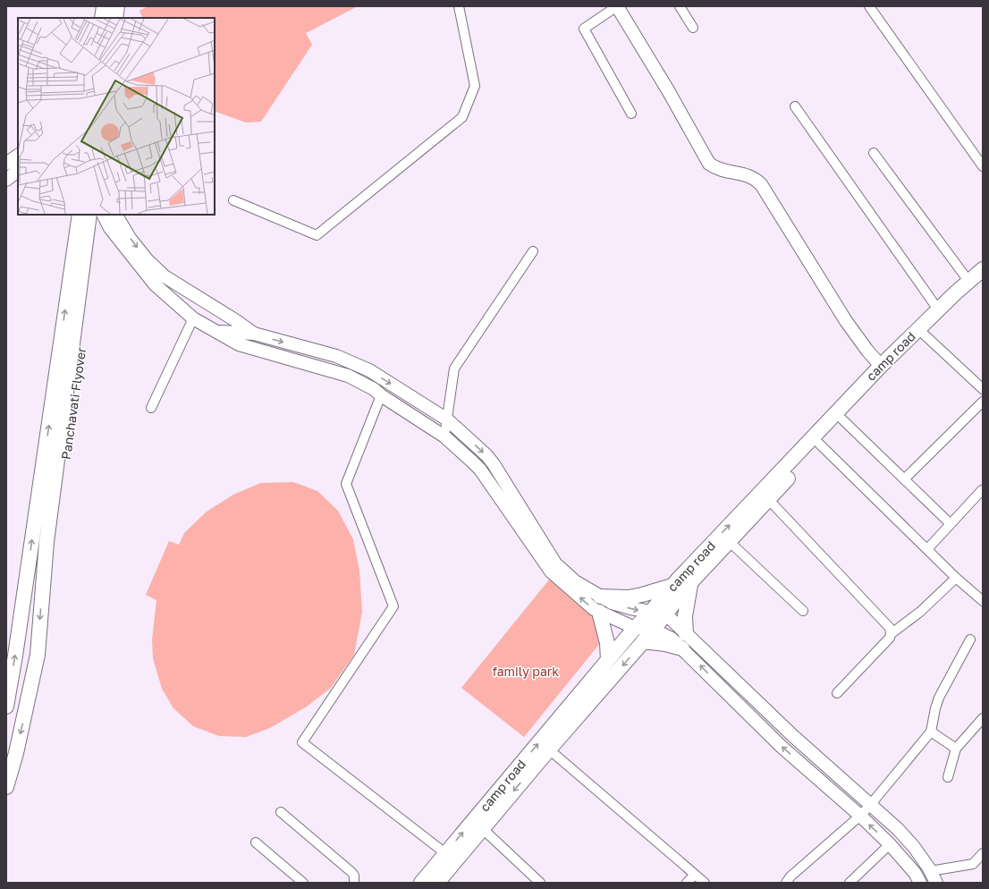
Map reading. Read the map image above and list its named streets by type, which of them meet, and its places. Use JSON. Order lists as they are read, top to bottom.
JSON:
{
  "streets": {
    "main road": ["camp road", "Panchavati Flyover"]
  },
  "parks": ["family park"]
}
